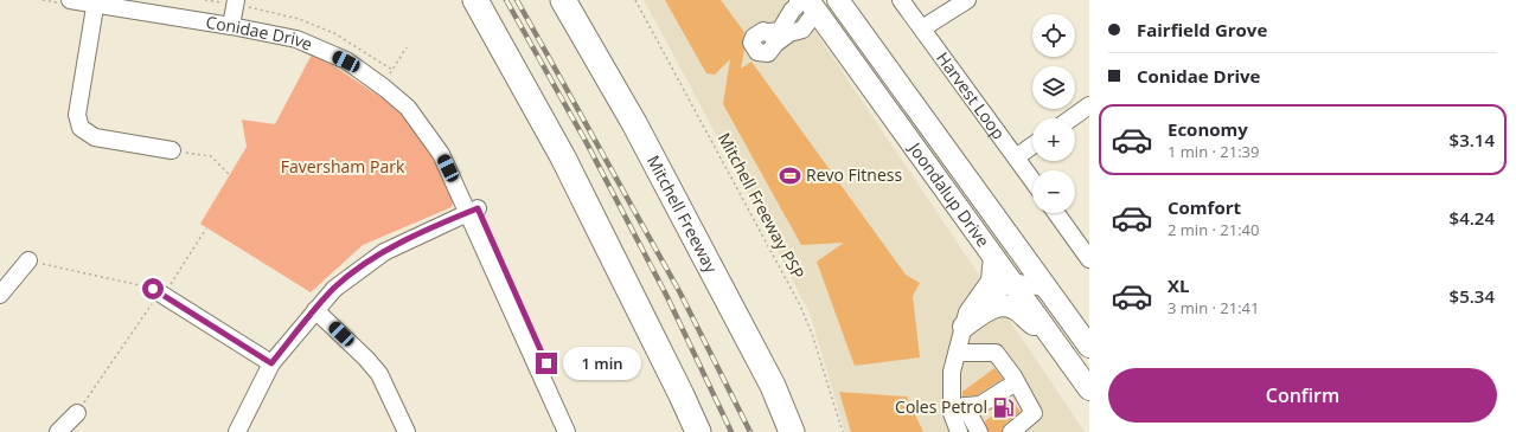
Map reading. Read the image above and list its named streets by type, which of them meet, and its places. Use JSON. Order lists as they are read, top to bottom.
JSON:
{
  "streets": {
    "highway": ["Mitchell Freeway"],
    "main road": ["Joondalup Drive"],
    "street": ["Conidae Drive", "Harvest Loop"],
    "path": ["Mitchell Freeway PSP"]
  },
  "parks": ["Faversham Park"],
  "places": {
    "sports": ["Revo Fitness"],
    "fuel station": ["Coles Petrol"]
  },
  "page": {
    "banner": ["Fairfield Grove", "Conidae Drive"],
    "map_buttons": ["+", "−"],
    "list": [
      {
        "name": "Economy",
        "note": "1 min · 21:39",
        "value": "$3.14"
      },
      {
        "name": "Comfort",
        "note": "2 min · 21:40",
        "value": "$4.24"
      },
      {
        "name": "XL",
        "note": "3 min · 21:41",
        "value": "$5.34"
      }
    ],
    "bubble": "1 min",
    "buttons": "Confirm"
  }
}
